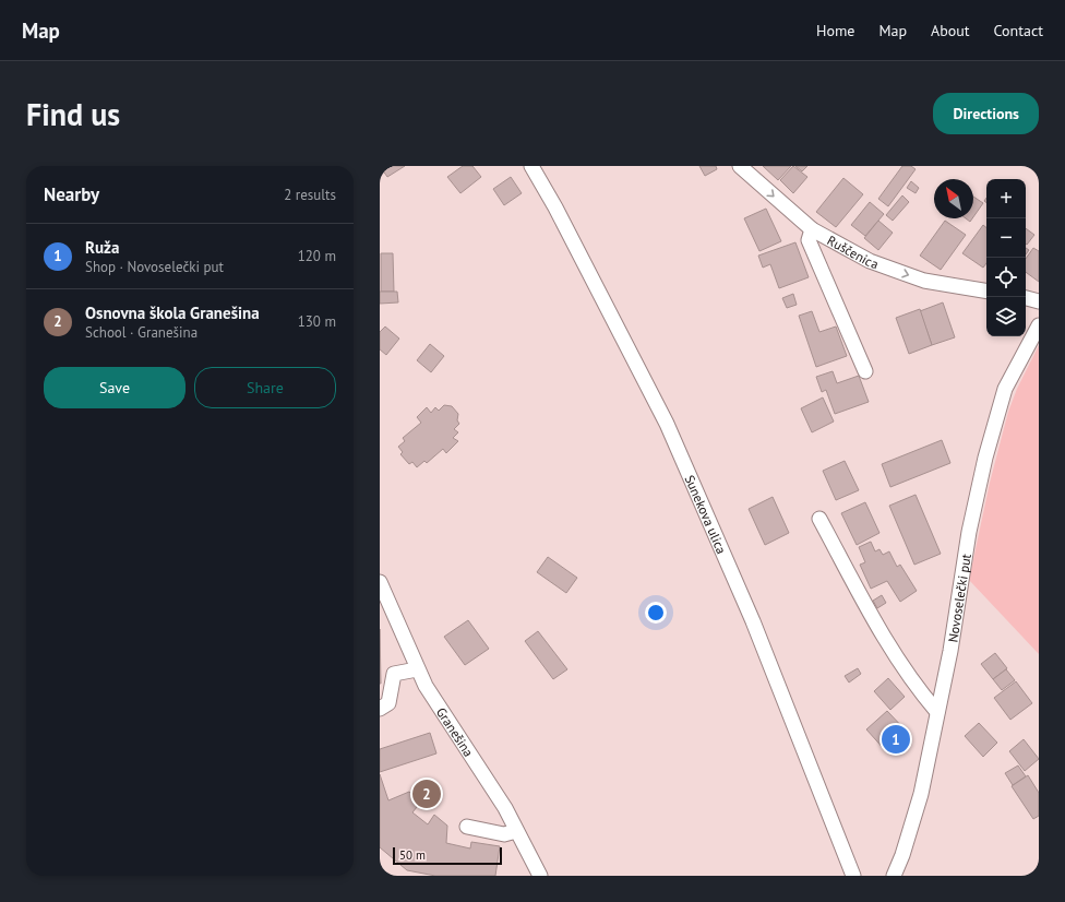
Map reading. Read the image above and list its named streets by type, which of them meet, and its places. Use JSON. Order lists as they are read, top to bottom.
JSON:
{
  "streets": {
    "street": [
      "Ruščenica",
      "Sunekova ulica",
      "Novoselečki put",
      "Granešina"
    ]
  },
  "one_way": ["Ruščenica"],
  "scale_bar": "50 m",
  "north": "top left",
  "page": {
    "header": "Map",
    "nav": [
      "Home",
      "Map",
      "About",
      "Contact"
    ],
    "buttons": [
      "Directions",
      ["Save", "Share"]
    ],
    "title": "Find us",
    "heading": ["Nearby", "2 results"],
    "map_buttons": ["+", "−"],
    "list": [
      {
        "mark": "1",
        "name": "Ruža",
        "note": "Shop · Novoselečki put",
        "value": "120 m"
      },
      {
        "mark": "2",
        "name": "Osnovna škola Granešina",
        "note": "School · Granešina",
        "value": "130 m"
      }
    ],
    "pins": ["1", "2"],
    "scale": "50 m"
  }
}
